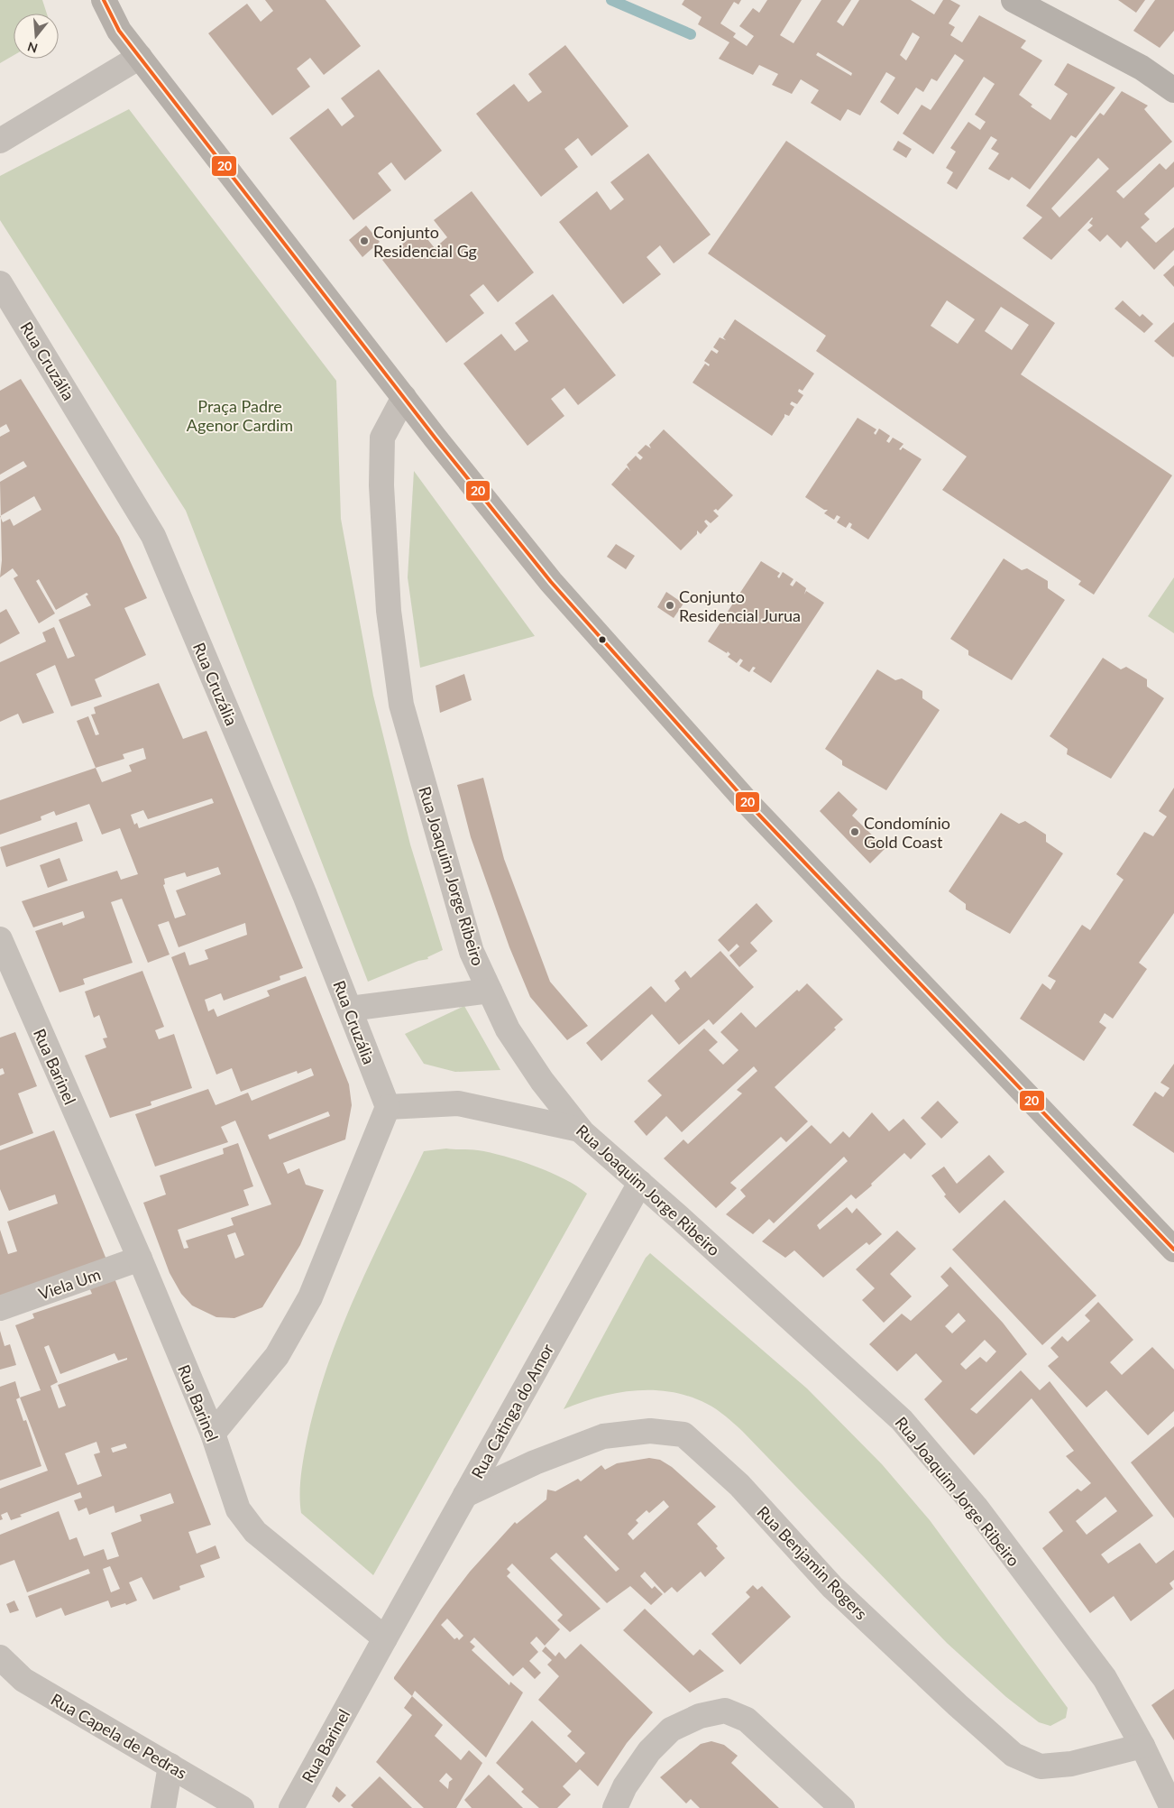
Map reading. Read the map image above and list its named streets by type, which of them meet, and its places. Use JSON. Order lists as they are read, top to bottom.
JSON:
{
  "streets": {
    "street": [
      "Rua Cruzália",
      "Rua Joaquim Jorge Ribeiro",
      "Rua Barinel",
      "Viela Um",
      "Rua Catinga do Amor",
      "Rua Benjamin Rogers",
      "Rua Capela de Pedras"
    ]
  },
  "crossings": [
    ["Rua Joaquim Jorge Ribeiro", "Rua Catinga do Amor"],
    ["Rua Joaquim Jorge Ribeiro", "Rua Benjamin Rogers"],
    ["Rua Barinel", "Viela Um"],
    ["Rua Barinel", "Rua Catinga do Amor"],
    ["Rua Catinga do Amor", "Rua Benjamin Rogers"]
  ],
  "parks": ["Praça Padre Agenor Cardim"],
  "places": ["Conjunto Residencial Gg", "Conjunto Residencial Jurua", "Condomínio Gold Coast"],
  "lines": ["transit line 20"],
  "north": "bottom"
}
